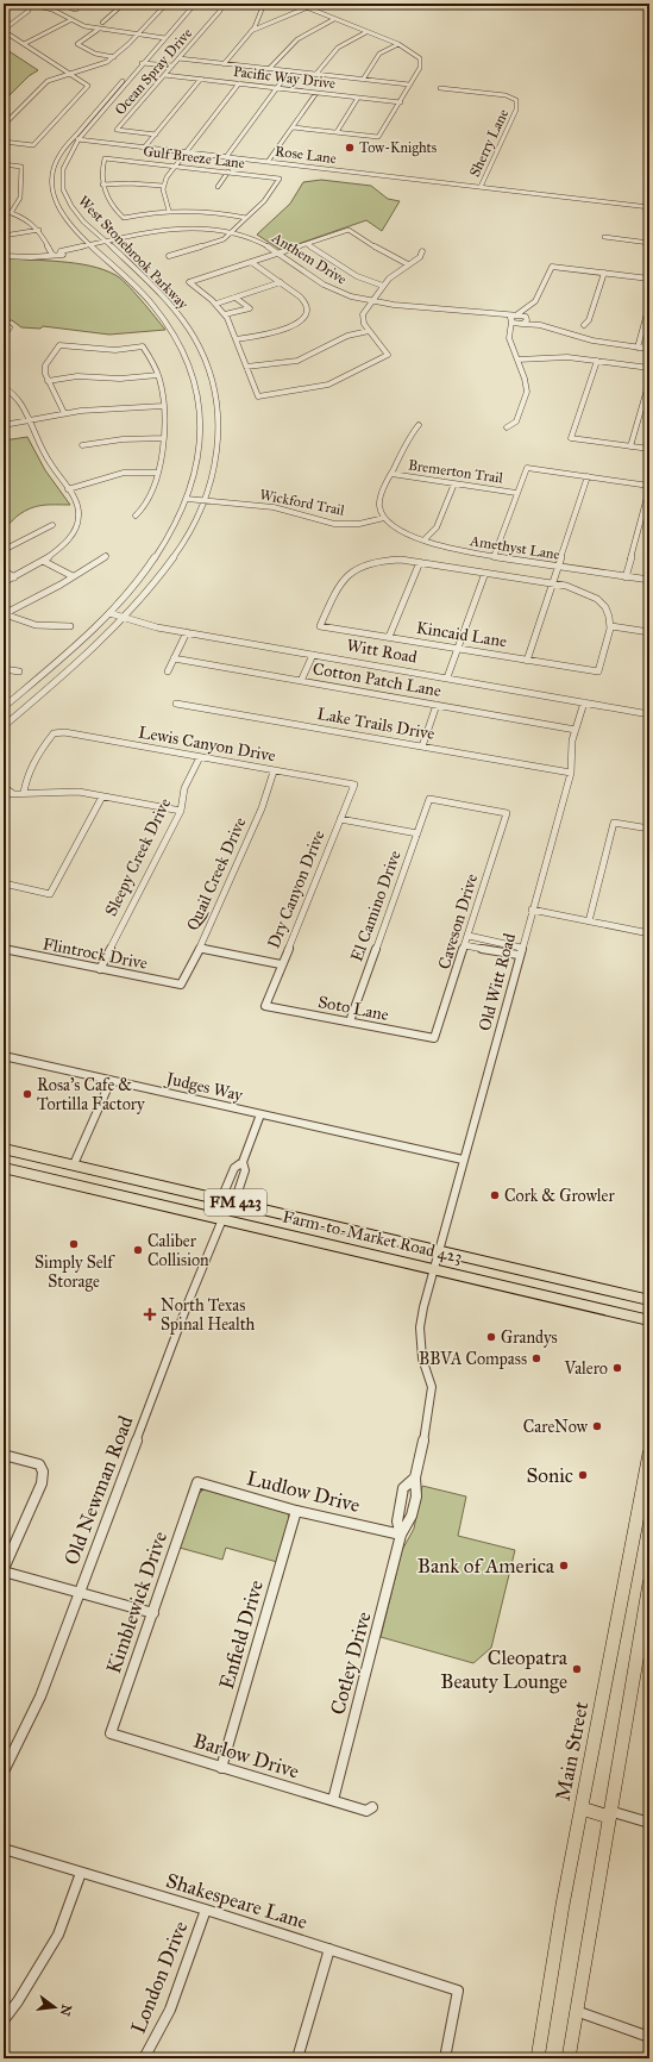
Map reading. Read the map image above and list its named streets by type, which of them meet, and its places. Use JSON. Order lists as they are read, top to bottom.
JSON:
{
  "streets": {
    "main road": ["FM 423", "Farm-to-Market Road 423", "Main Street"],
    "street": [
      "Ocean Spray Drive",
      "Pacific Way Drive",
      "Sherry Lane",
      "Rose Lane",
      "Gulf Breeze Lane",
      "West Stonebrook Parkway",
      "Anthem Drive",
      "Bremerton Trail",
      "Wickford Trail",
      "Amethyst Lane",
      "Kincaid Lane",
      "Witt Road",
      "Cotton Patch Lane",
      "Lake Trails Drive",
      "Lewis Canyon Drive",
      "Sleepy Creek Drive",
      "Quail Creek Drive",
      "Dry Canyon Drive",
      "El Camino Drive",
      "Caveson Drive",
      "Flintrock Drive",
      "Old Witt Road",
      "Soto Lane",
      "Judges Way",
      "Old Newman Road",
      "Ludlow Drive",
      "Kimblewick Drive",
      "Enfield Drive",
      "Cotley Drive",
      "Barlow Drive",
      "Shakespeare Lane",
      "London Drive"
    ]
  },
  "crossings": [
    ["Ocean Spray Drive", "Pacific Way Drive"],
    ["Sherry Lane", "Rose Lane"],
    ["Rose Lane", "West Stonebrook Parkway"],
    ["West Stonebrook Parkway", "Anthem Drive"],
    ["West Stonebrook Parkway", "Wickford Trail"],
    ["West Stonebrook Parkway", "Witt Road"],
    ["Wickford Trail", "Amethyst Lane"],
    ["Witt Road", "Old Witt Road"],
    ["Cotton Patch Lane", "Old Witt Road"],
    ["Lake Trails Drive", "Old Witt Road"],
    ["Lewis Canyon Drive", "Sleepy Creek Drive"],
    ["Lewis Canyon Drive", "Quail Creek Drive"],
    ["Lewis Canyon Drive", "Dry Canyon Drive"],
    ["Sleepy Creek Drive", "Flintrock Drive"],
    ["Quail Creek Drive", "Flintrock Drive"],
    ["Dry Canyon Drive", "Soto Lane"],
    ["El Camino Drive", "Caveson Drive"],
    ["El Camino Drive", "Soto Lane"],
    ["Caveson Drive", "Soto Lane"],
    ["Old Witt Road", "Judges Way"],
    ["Old Witt Road", "Farm-to-Market Road 423"],
    ["Old Witt Road", "Cotley Drive"],
    ["Farm-to-Market Road 423", "Old Newman Road"],
    ["Ludlow Drive", "Kimblewick Drive"],
    ["Ludlow Drive", "Enfield Drive"],
    ["Ludlow Drive", "Cotley Drive"],
    ["Kimblewick Drive", "Barlow Drive"],
    ["Enfield Drive", "Barlow Drive"],
    ["Cotley Drive", "Barlow Drive"],
    ["Shakespeare Lane", "London Drive"]
  ],
  "places": {
    "other": [
      "Tow-Knights",
      "Rosa’s Cafe & Tortilla Factory",
      "Cork & Growler",
      "Simply Self Storage",
      "Caliber Collision",
      "Grandys",
      "BBVA Compass",
      "Valero",
      "CareNow",
      "Sonic",
      "Bank of America",
      "Cleopatra Beauty Lounge"
    ],
    "health": ["North Texas Spinal Health"]
  },
  "north": "right"
}
